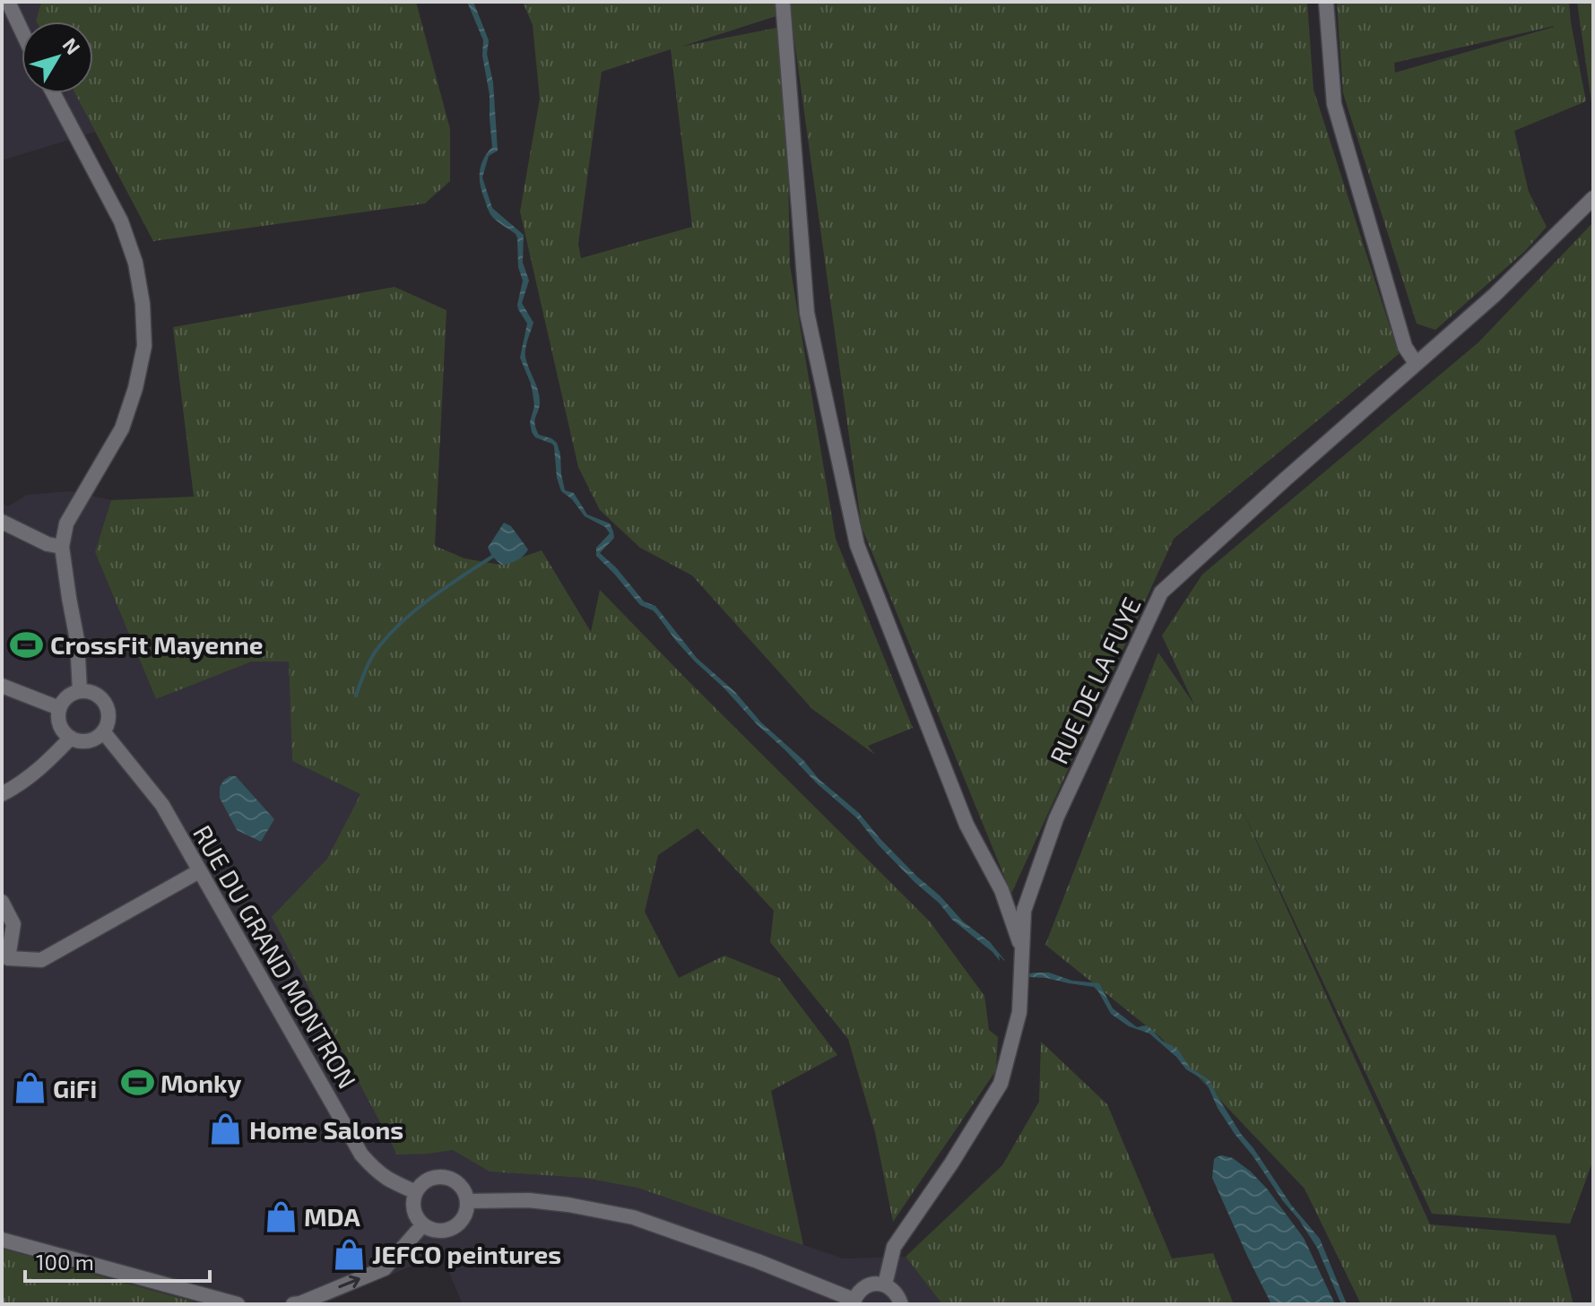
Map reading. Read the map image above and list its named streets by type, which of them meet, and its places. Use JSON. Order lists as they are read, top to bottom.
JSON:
{
  "streets": {
    "street": ["RUE DE LA FUYE", "RUE DU GRAND MONTRON"]
  },
  "places": {
    "sports": ["CrossFit Mayenne", "Monky"],
    "shop": [
      "GiFi",
      "Home Salons",
      "MDA",
      "JEFCO peintures"
    ]
  },
  "scale_bar": "100 m",
  "north": "top right"
}
